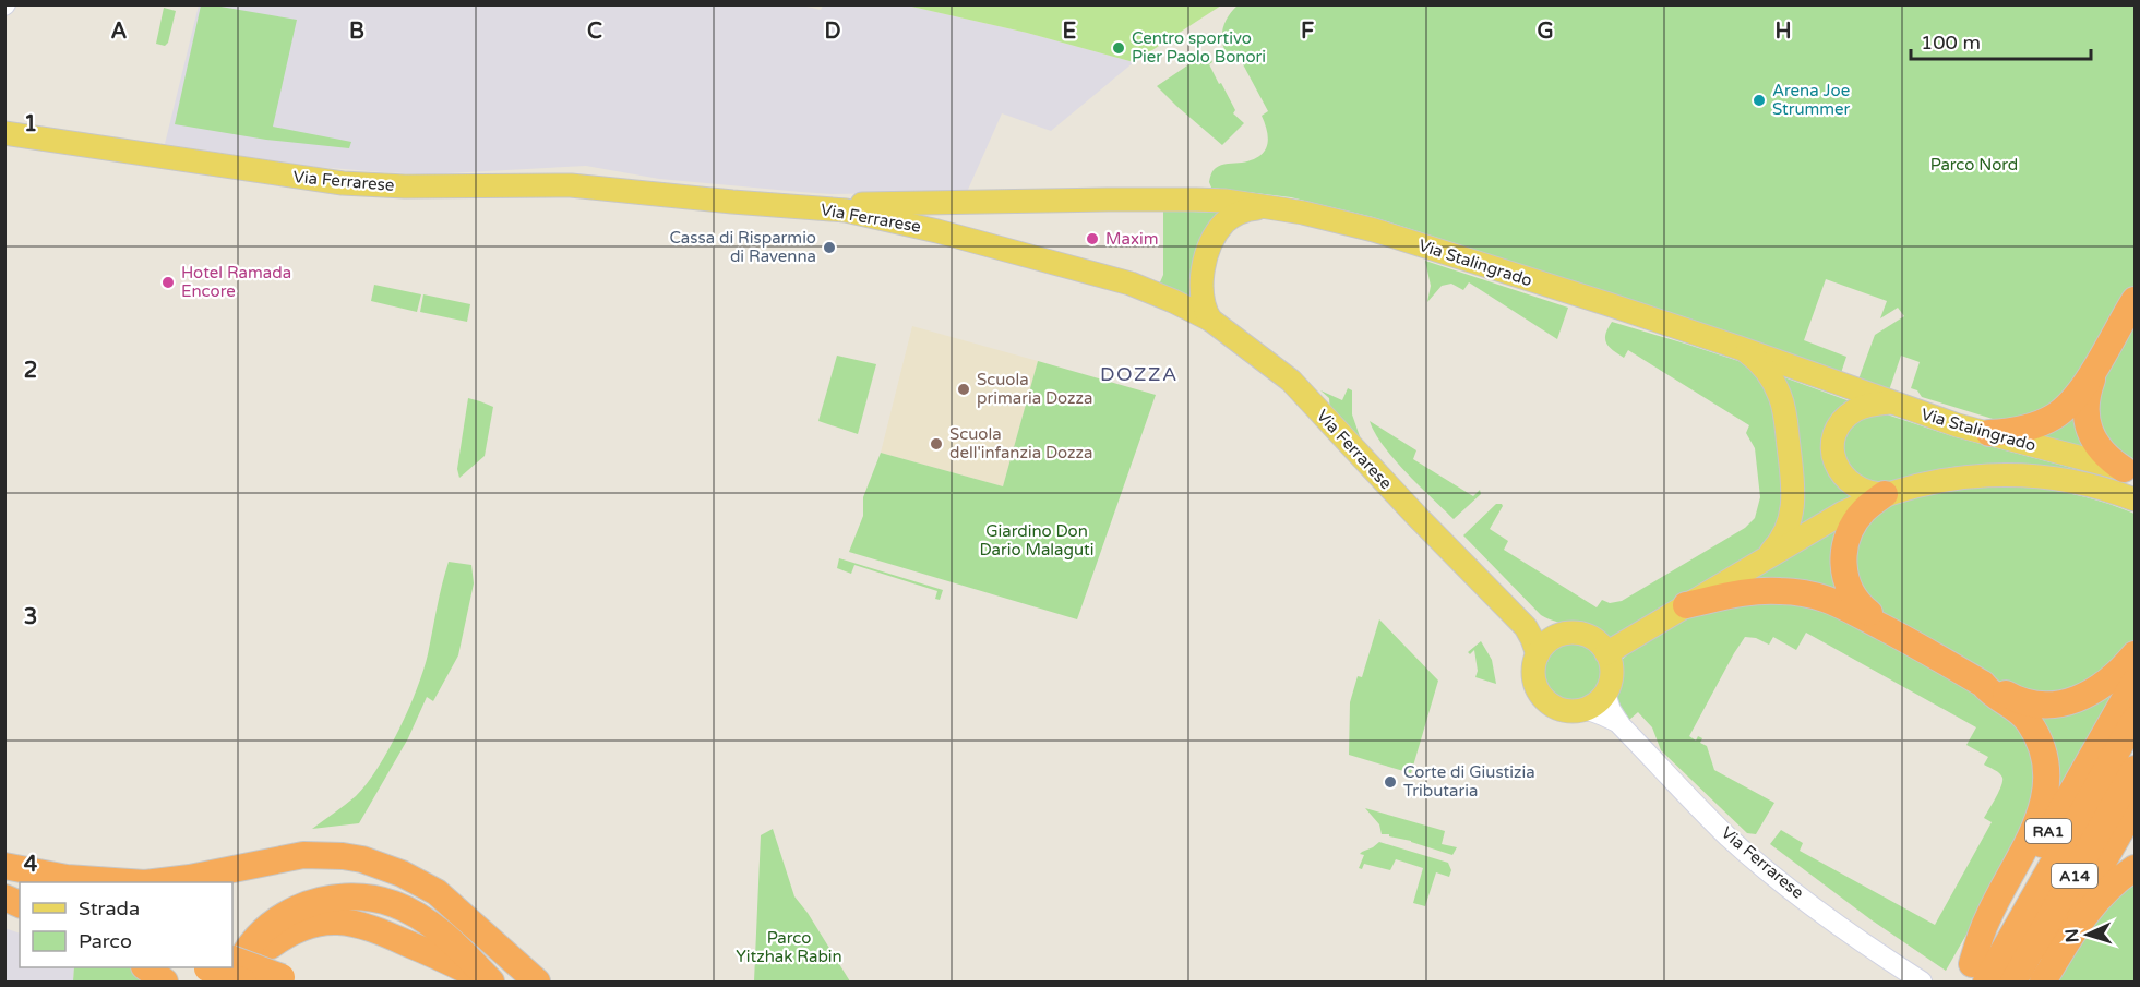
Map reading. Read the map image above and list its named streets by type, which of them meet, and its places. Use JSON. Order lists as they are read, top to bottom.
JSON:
{
  "streets": {
    "highway": ["RA1", "A14"],
    "main road": ["Via Ferrarese", "Via Stalingrado"]
  },
  "crossings": [
    ["Via Ferrarese", "Via Stalingrado"],
    ["RA1", "A14"]
  ],
  "districts": ["DOZZA"],
  "parks": ["Parco Nord", "Giardino Don Dario Malaguti", "Parco Yitzhak Rabin"],
  "places": [
    "Centro sportivo Pier Paolo Bonori",
    "Arena Joe Strummer",
    "Maxim",
    "Cassa di Risparmio di Ravenna",
    "Hotel Ramada Encore",
    "Scuola primaria Dozza",
    "Scuola dell'infanzia Dozza",
    "Corte di Giustizia Tributaria"
  ],
  "legend": ["Strada", "Parco"],
  "scale_bar": "100 m",
  "north": "left",
  "grid": {
    "columns": [
      "A",
      "B",
      "C",
      "D",
      "E",
      "F",
      "G",
      "H"
    ],
    "rows": [
      "1",
      "2",
      "3",
      "4"
    ]
  }
}
